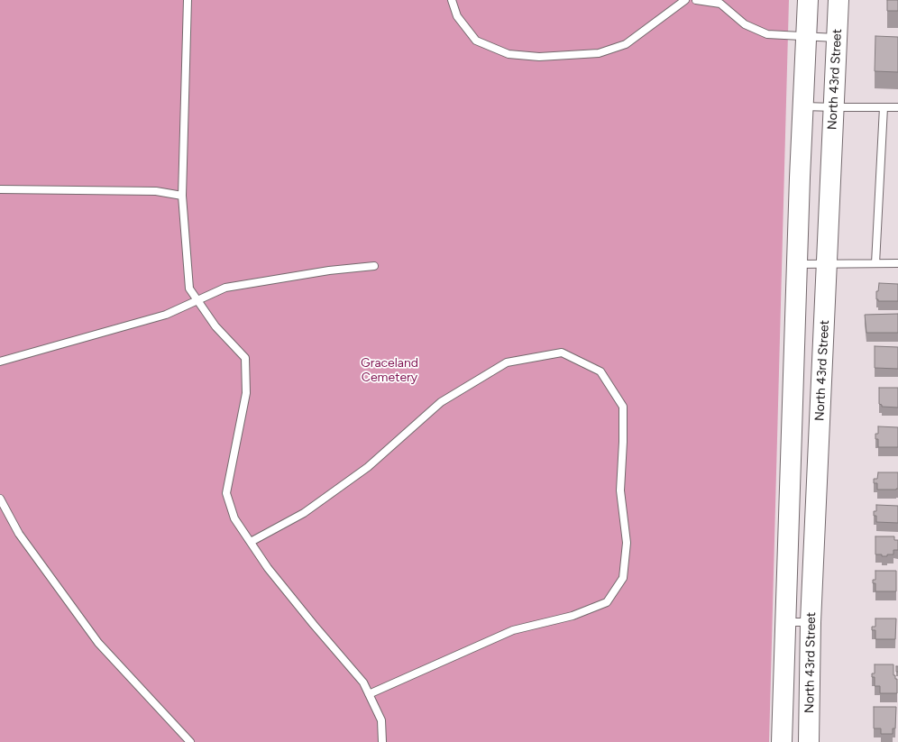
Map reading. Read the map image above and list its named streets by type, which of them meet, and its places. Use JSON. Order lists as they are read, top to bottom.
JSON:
{
  "streets": {
    "main road": ["North 43rd Street"]
  },
  "parks": ["Graceland Cemetery"]
}
